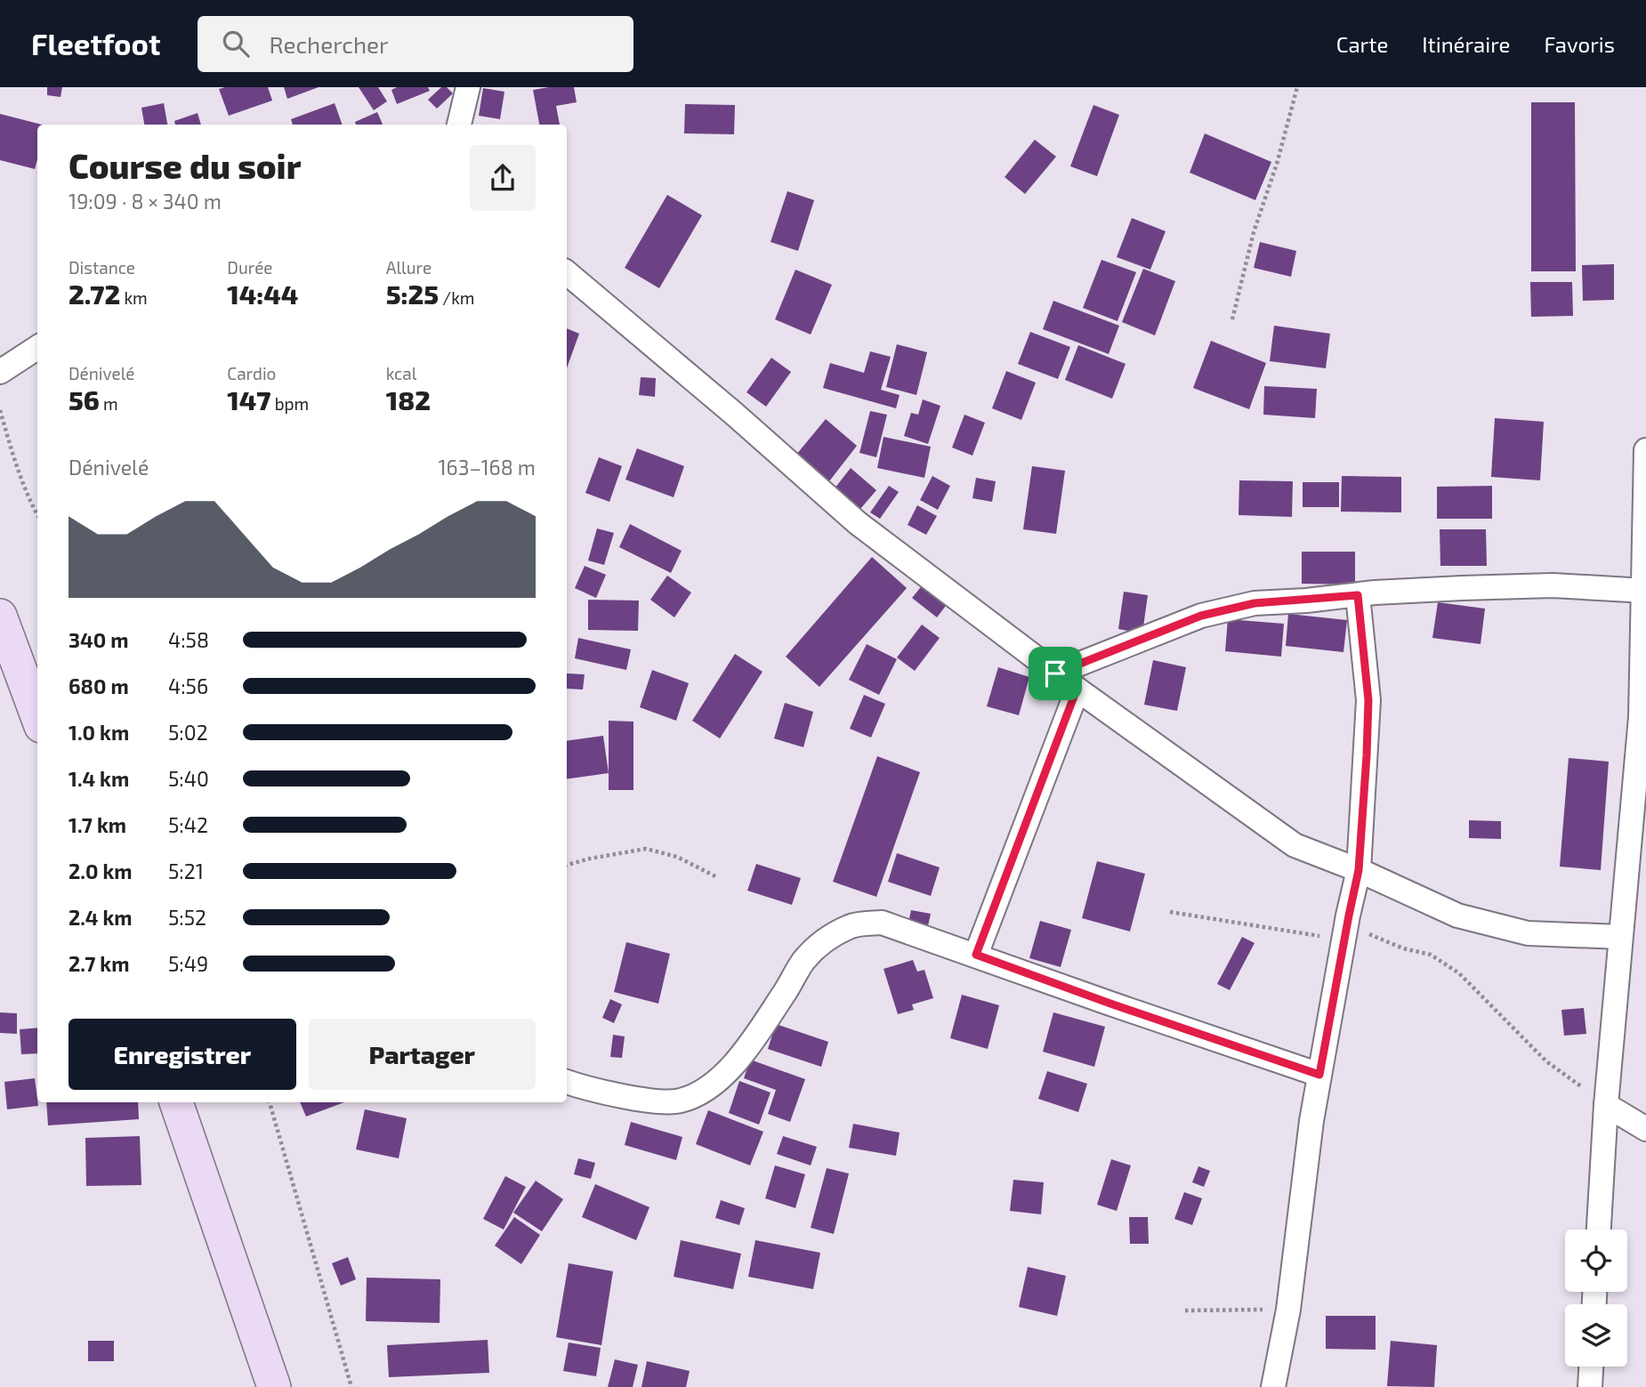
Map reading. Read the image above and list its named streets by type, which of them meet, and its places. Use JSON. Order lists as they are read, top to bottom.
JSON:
{
  "page": {
    "header": "Fleetfoot",
    "search": "Rechercher",
    "nav": ["Carte", "Itinéraire", "Favoris"],
    "heading": ["Course du soir", "19:09 · 8 × 340 m"],
    "stats": [
      ["Distance", "2.72 km"],
      ["Durée", "14:44"],
      ["Allure", "5:25 /km"],
      ["Dénivelé", "56 m"],
      ["Cardio", "147 bpm"],
      ["kcal", "182"]
    ],
    "chart": ["Dénivelé", "163–168 m"],
    "list": [
      {
        "name": "340 m",
        "note": "4:58"
      },
      {
        "name": "680 m",
        "note": "4:56"
      },
      {
        "name": "1.0 km",
        "note": "5:02"
      },
      {
        "name": "1.4 km",
        "note": "5:40"
      },
      {
        "name": "1.7 km",
        "note": "5:42"
      },
      {
        "name": "2.0 km",
        "note": "5:21"
      },
      {
        "name": "2.4 km",
        "note": "5:52"
      },
      {
        "name": "2.7 km",
        "note": "5:49"
      }
    ],
    "buttons": ["Enregistrer", "Partager"]
  }
}
